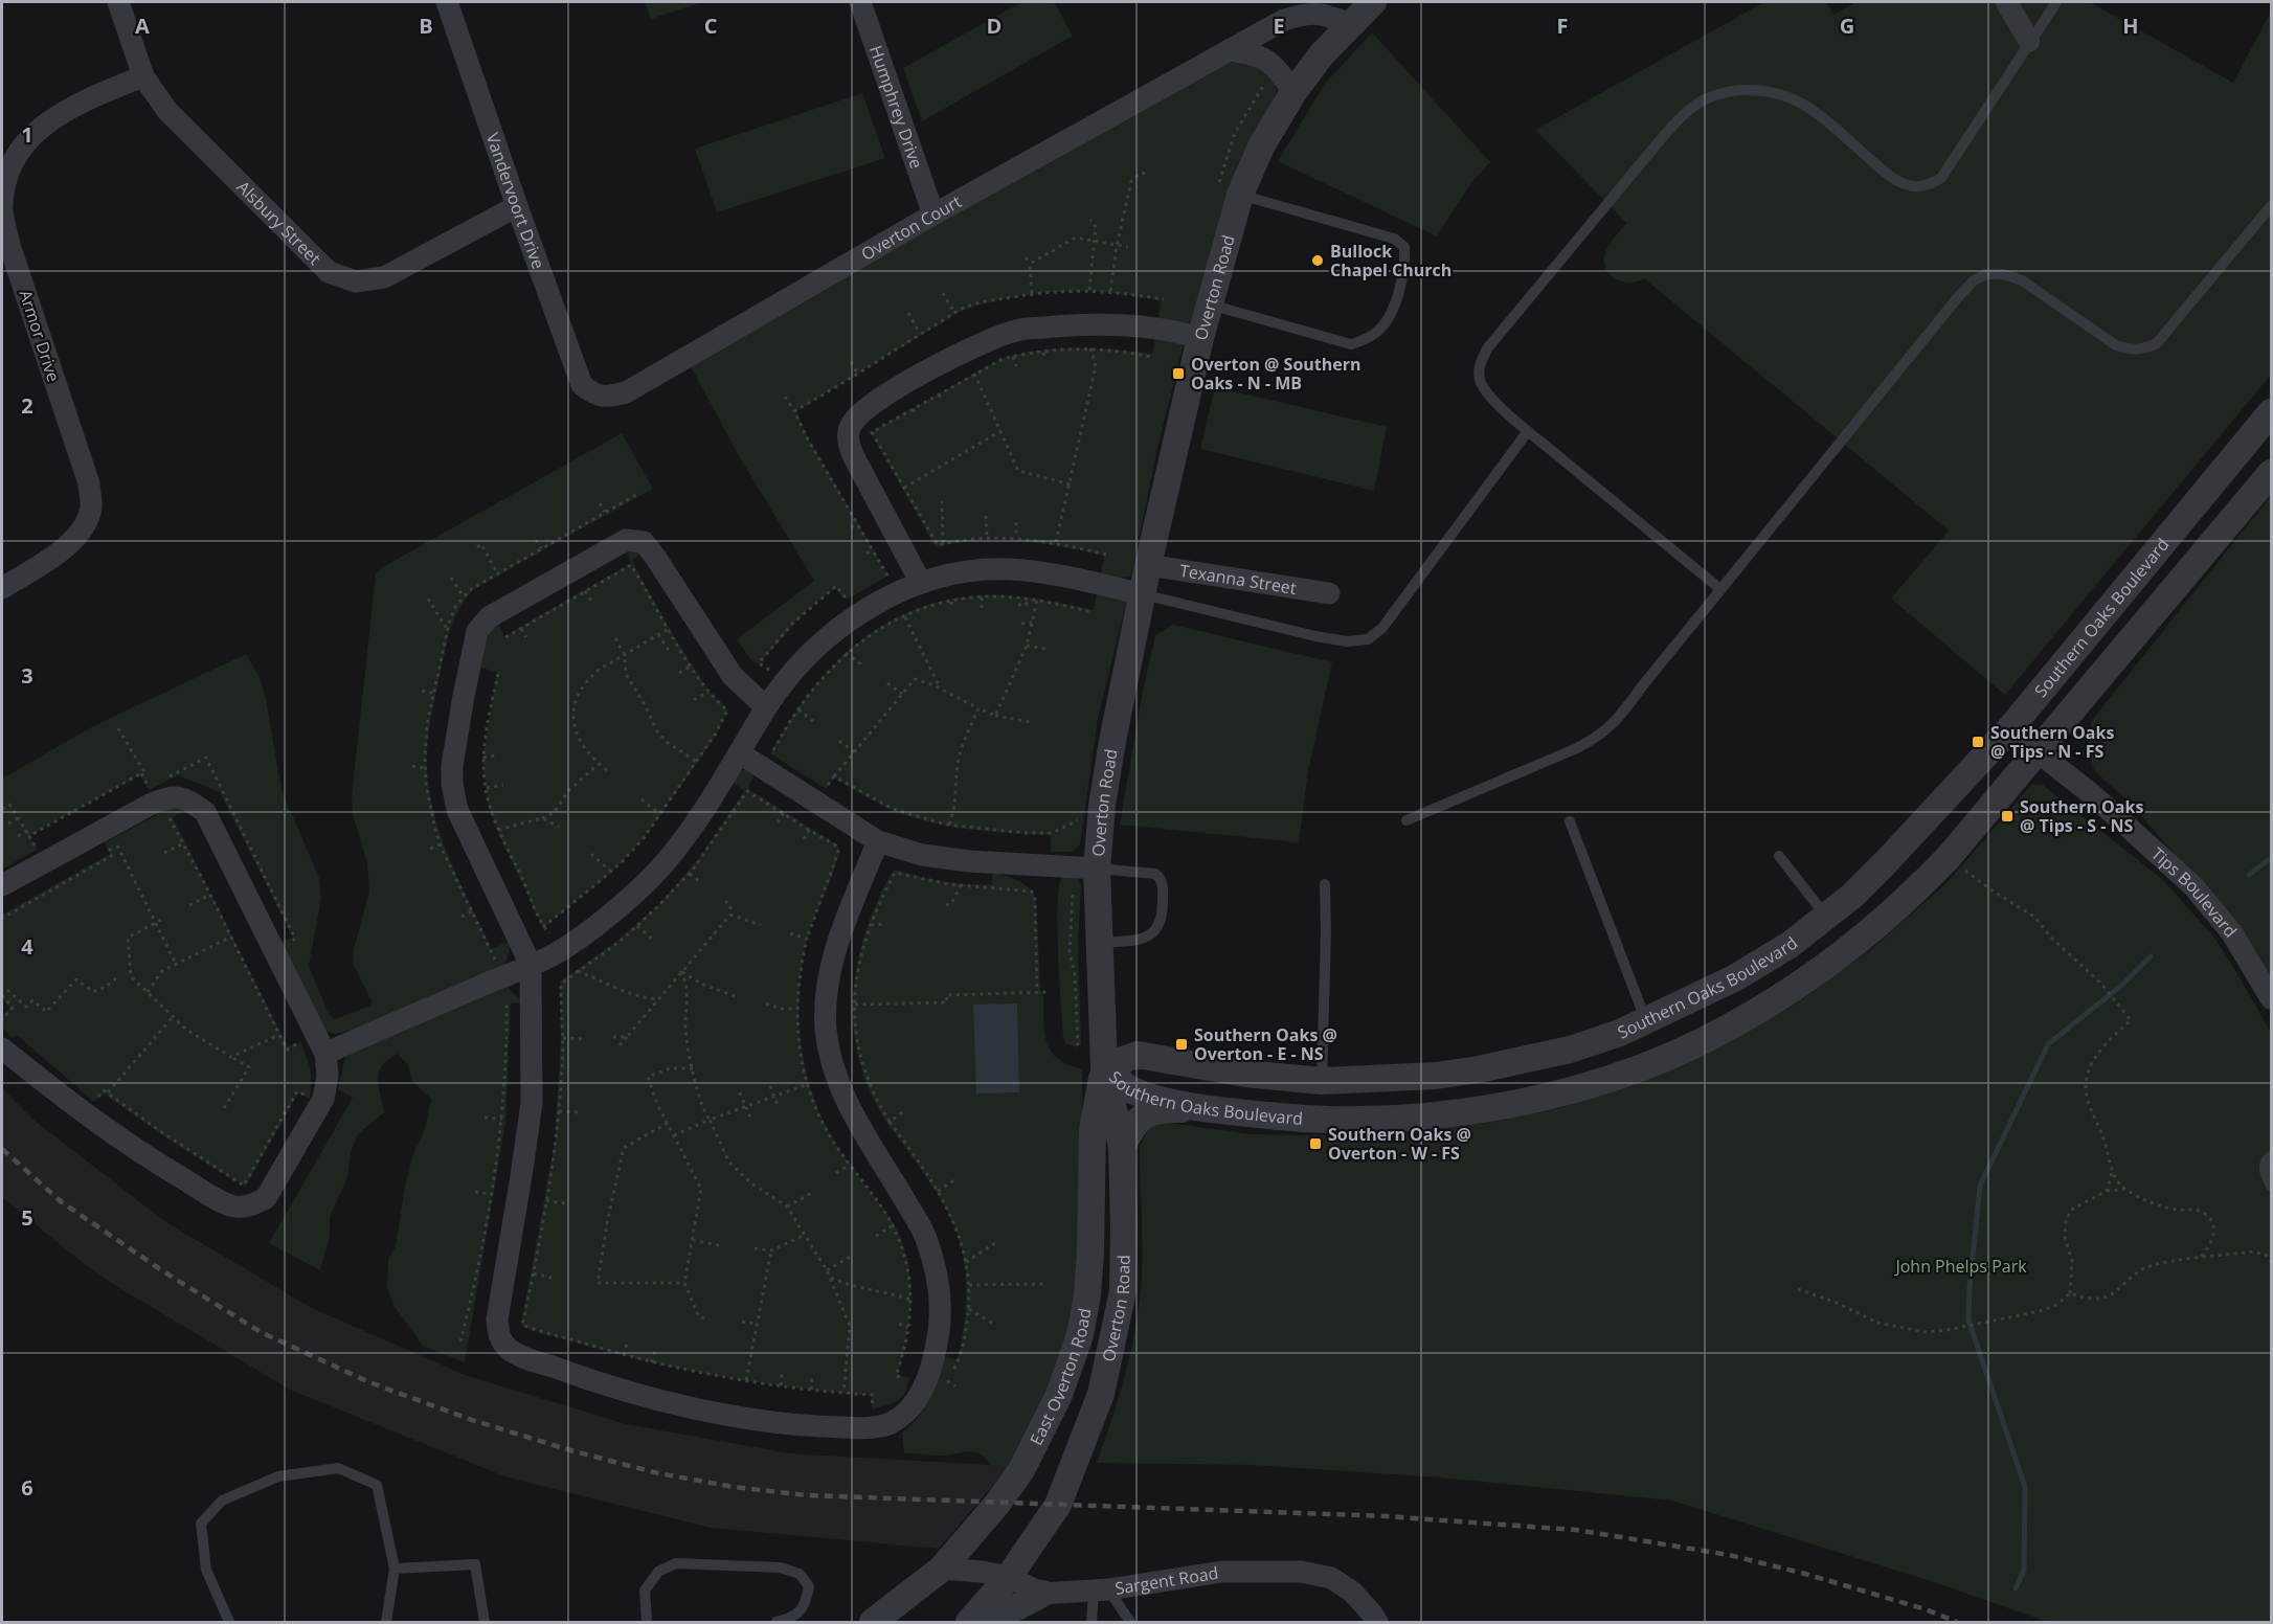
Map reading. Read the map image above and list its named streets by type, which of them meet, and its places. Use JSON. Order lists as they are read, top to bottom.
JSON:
{
  "streets": {
    "street": [
      "Humphrey Drive",
      "Vandervoort Drive",
      "Alsbury Street",
      "Overton Court",
      "Overton Road",
      "Armor Drive",
      "Texanna Street",
      "Southern Oaks Boulevard",
      "Tips Boulevard",
      "East Overton Road",
      "Sargent Road"
    ]
  },
  "crossings": [
    ["Humphrey Drive", "Overton Court"],
    ["Vandervoort Drive", "Alsbury Street"],
    ["Vandervoort Drive", "Overton Court"],
    ["Alsbury Street", "Armor Drive"],
    ["Overton Court", "Overton Road"],
    ["Overton Road", "Texanna Street"],
    ["Overton Road", "Southern Oaks Boulevard"],
    ["Overton Road", "East Overton Road"],
    ["Overton Road", "Sargent Road"],
    ["Southern Oaks Boulevard", "Tips Boulevard"],
    ["Southern Oaks Boulevard", "East Overton Road"],
    ["East Overton Road", "Sargent Road"]
  ],
  "parks": ["John Phelps Park"],
  "places": {
    "other": ["Bullock Chapel Church"],
    "transit": [
      "Overton @ Southern Oaks - N - MB",
      "Southern Oaks @ Tips - N - FS",
      "Southern Oaks @ Tips - S - NS",
      "Southern Oaks @ Overton - E - NS",
      "Southern Oaks @ Overton - W - FS"
    ]
  },
  "grid": {
    "columns": [
      "A",
      "B",
      "C",
      "D",
      "E",
      "F",
      "G",
      "H"
    ],
    "rows": [
      "1",
      "2",
      "3",
      "4",
      "5",
      "6"
    ]
  }
}
